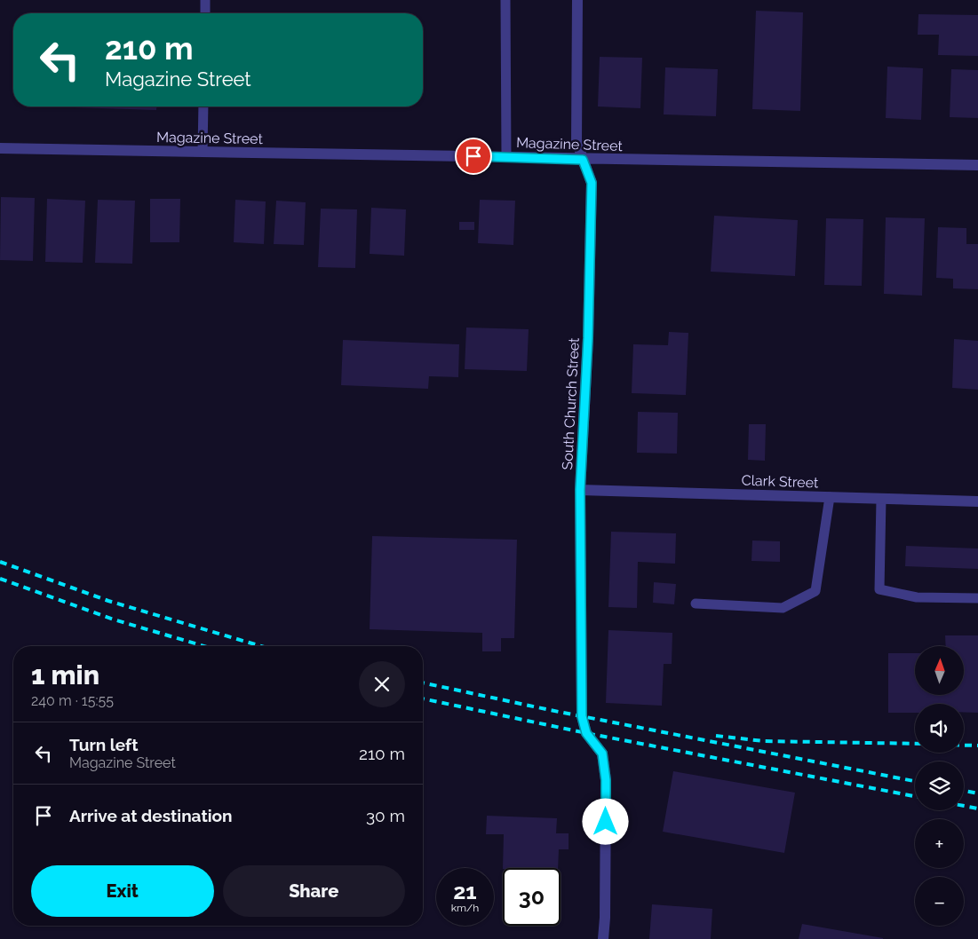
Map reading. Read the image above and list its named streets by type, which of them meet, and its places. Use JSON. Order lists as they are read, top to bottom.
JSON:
{
  "streets": {
    "street": ["Magazine Street", "South Church Street", "Clark Street"]
  },
  "crossings": [
    ["Magazine Street", "South Church Street"],
    ["South Church Street", "Clark Street"]
  ],
  "north": "top",
  "page": {
    "turn": ["210 m", "Magazine Street"],
    "map_buttons": ["+", "−"],
    "heading": ["1 min", "240 m · 15:55"],
    "list": [
      {
        "name": "Turn left",
        "note": "Magazine Street",
        "value": "210 m"
      },
      {
        "name": "Arrive at destination",
        "value": "30 m"
      }
    ],
    "buttons": ["Exit", "Share"],
    "speed": "21 km/h",
    "limit": "30"
  }
}
